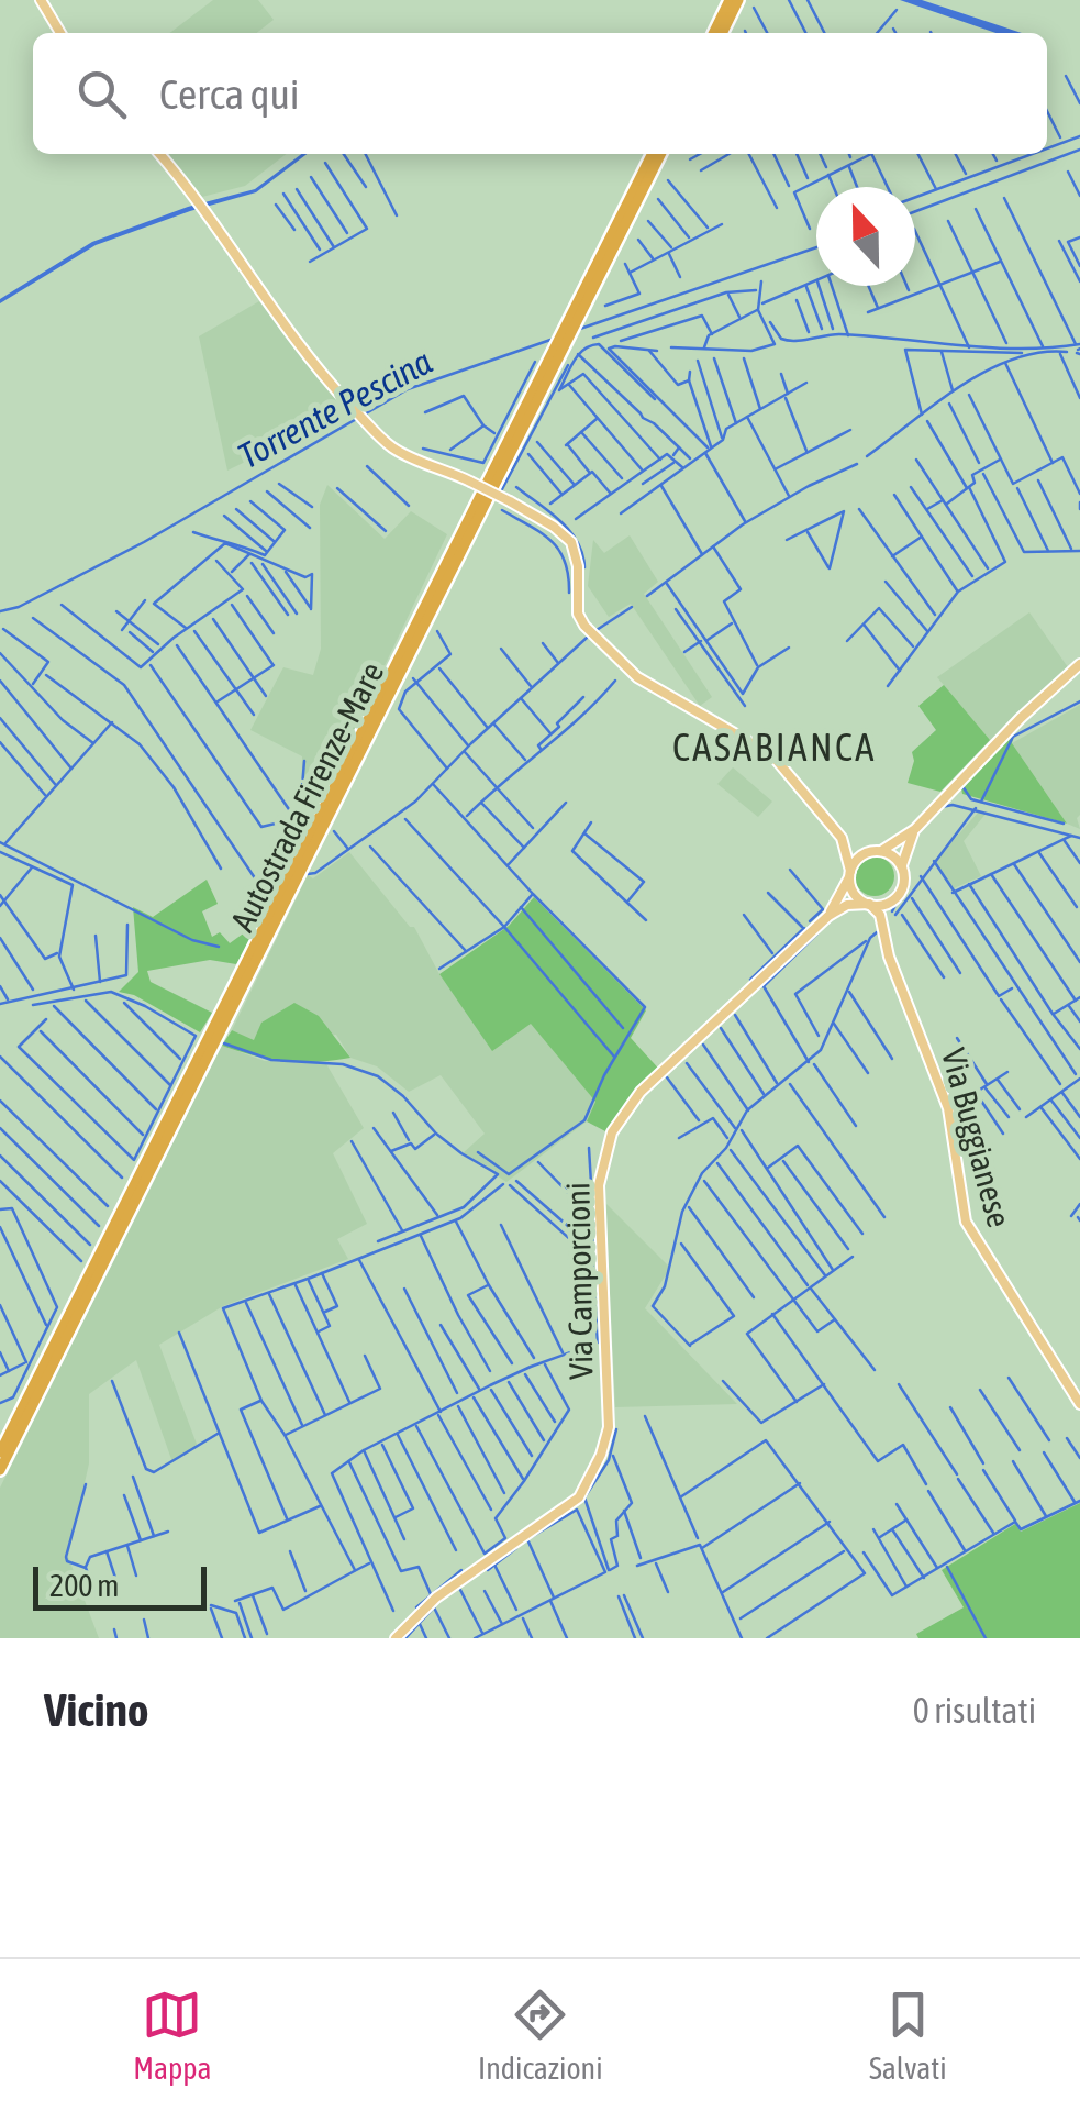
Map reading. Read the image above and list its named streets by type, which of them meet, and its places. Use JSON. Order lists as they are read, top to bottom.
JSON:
{
  "streets": {
    "highway": ["Autostrada Firenze-Mare"],
    "main road": ["Via Buggianese", "Via Camporcioni"]
  },
  "districts": ["CASABIANCA"],
  "water": ["Torrente Pescina"],
  "scale_bar": "200 m",
  "north": "top",
  "page": {
    "search": "Cerca qui",
    "scale": "200 m",
    "heading": ["Vicino", "0 risultati"],
    "nav": ["Mappa", "Indicazioni", "Salvati"]
  }
}
